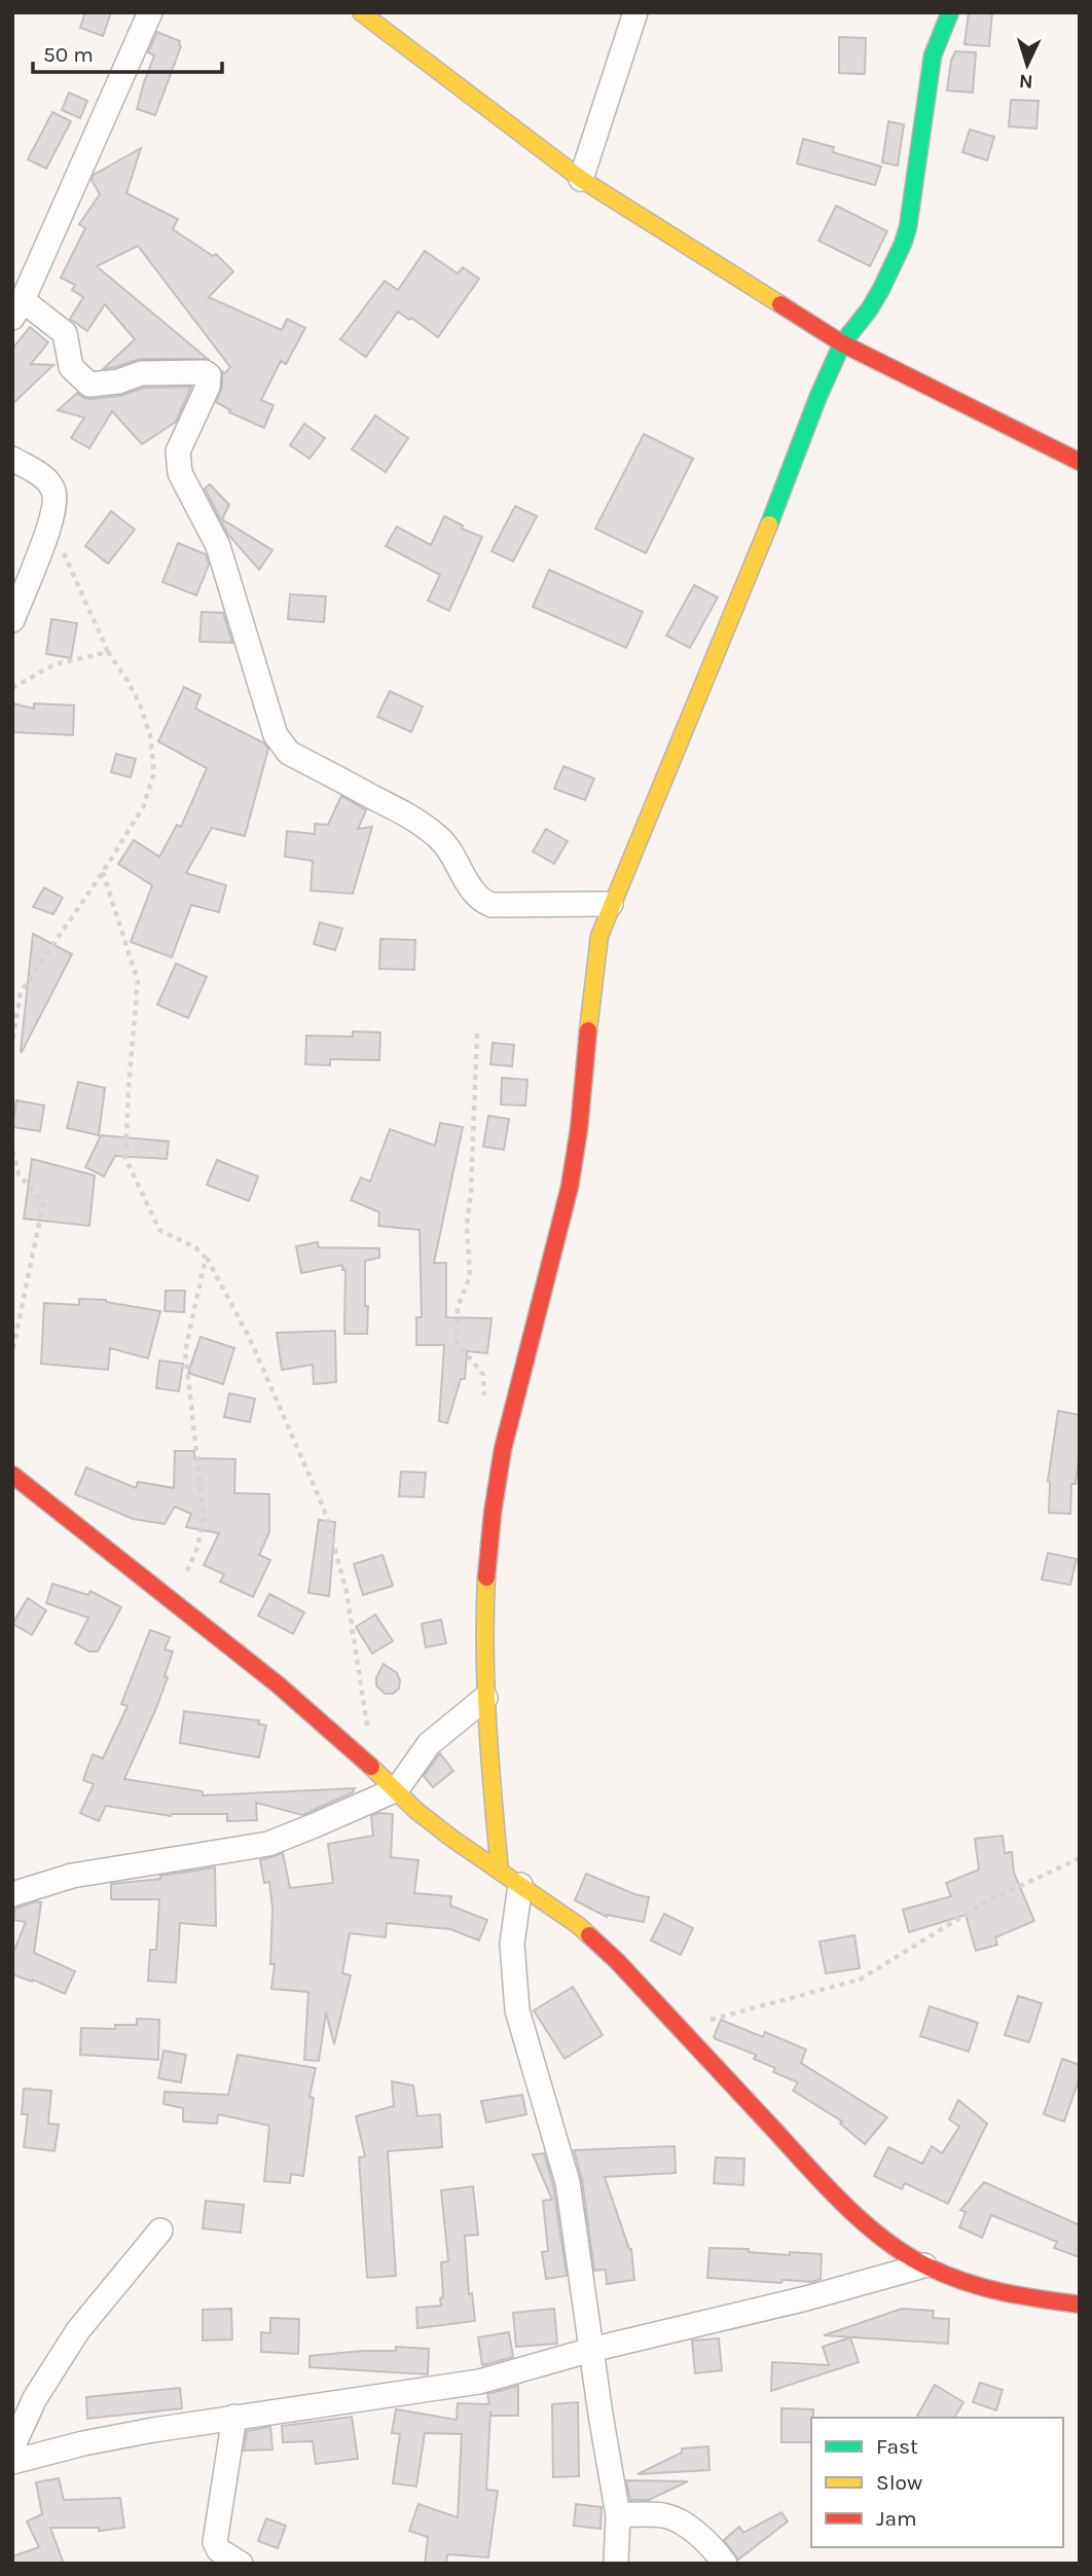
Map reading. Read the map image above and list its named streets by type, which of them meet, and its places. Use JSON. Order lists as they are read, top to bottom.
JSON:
{
  "legend": ["Fast", "Slow", "Jam"],
  "scale_bar": "50 m",
  "north": "bottom"
}
